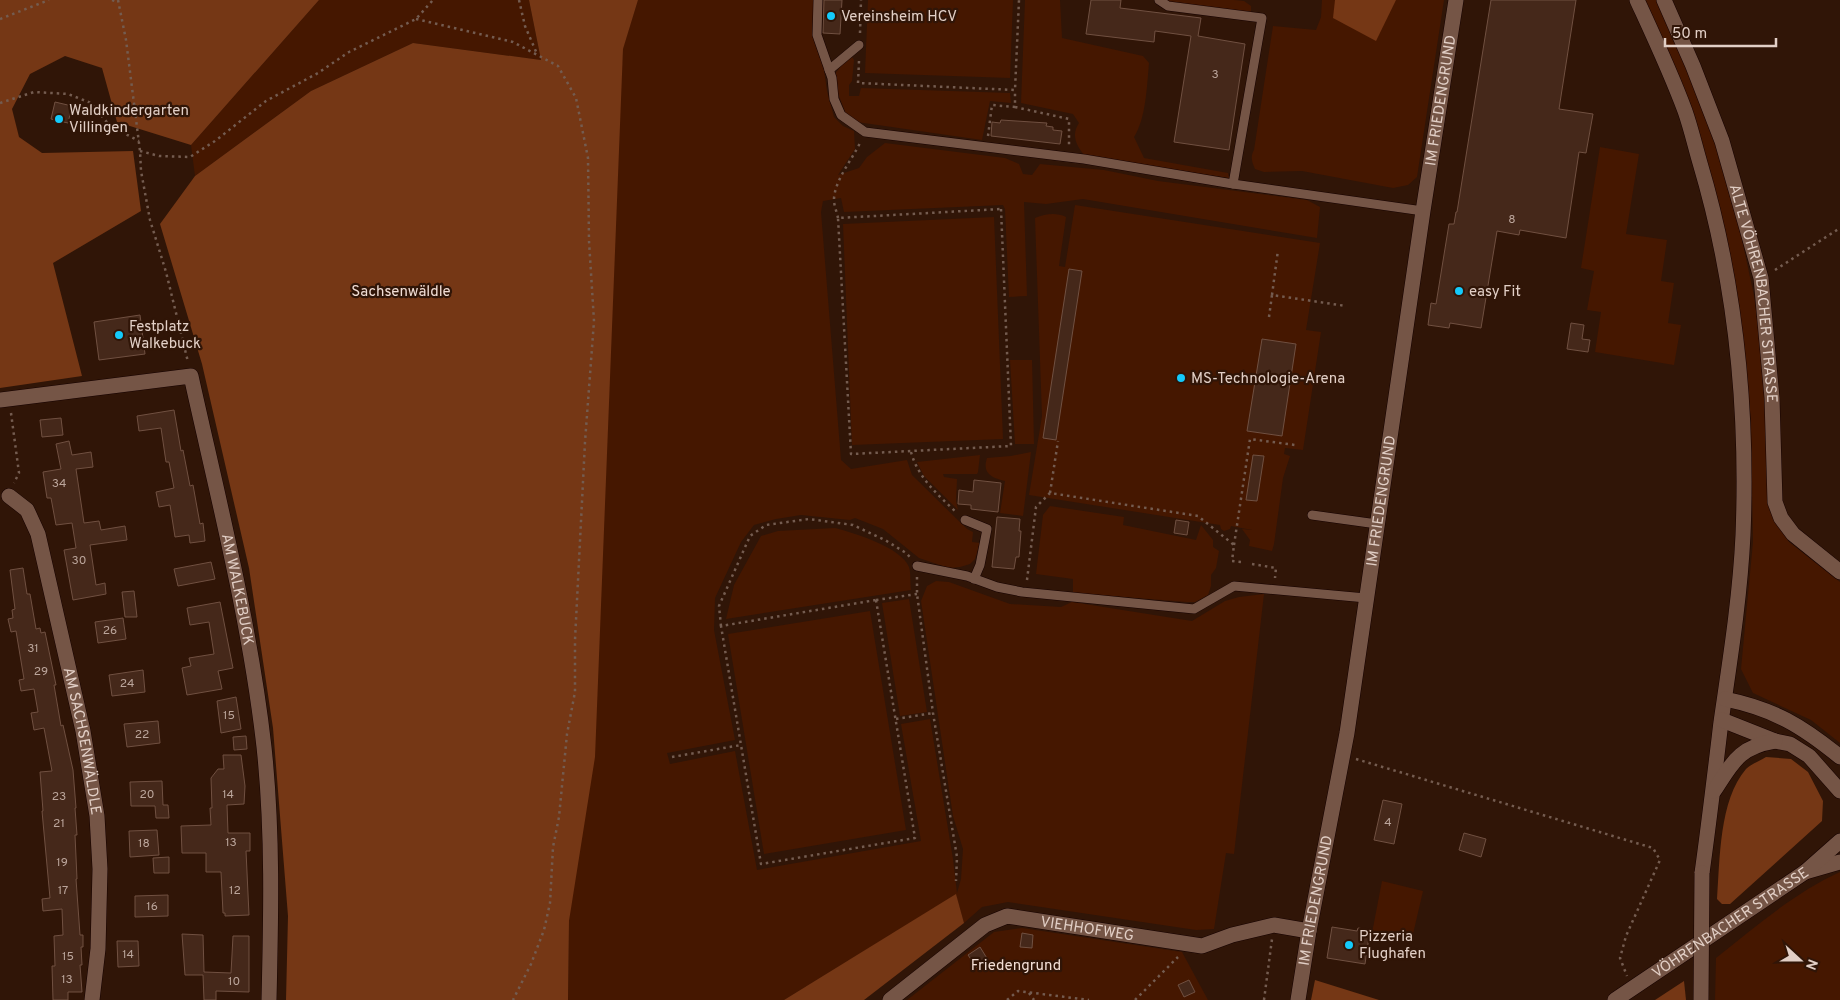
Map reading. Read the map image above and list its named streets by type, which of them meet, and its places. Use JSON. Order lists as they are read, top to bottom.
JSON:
{
  "streets": {
    "street": [
      "IM FRIEDENGRUND",
      "ALTE VÖHRENBACHER STRASSE",
      "AM WALKEBUCK",
      "AM SACHSENWÄLDLE",
      "VÖHRENBACHER STRASSE",
      "VIEHHOFWEG"
    ]
  },
  "crossings": [
    ["IM FRIEDENGRUND", "VIEHHOFWEG"]
  ],
  "parks": ["Sachsenwäldle", "Friedengrund"],
  "places": [
    "Vereinsheim HCV",
    "Waldkindergarten Villingen",
    "easy Fit",
    "Festplatz Walkebuck",
    "MS-Technologie-Arena",
    "Pizzeria Flughafen"
  ],
  "house_numbers": [
    "3",
    "8",
    "34",
    "30",
    "26",
    "31",
    "29",
    "24",
    "15",
    "22",
    "20",
    "14",
    "23",
    "4",
    "21",
    "13",
    "18",
    "19",
    "17",
    "12",
    "16",
    "14",
    "15",
    "13",
    "10"
  ],
  "scale_bar": "50 m",
  "north": "right"
}
